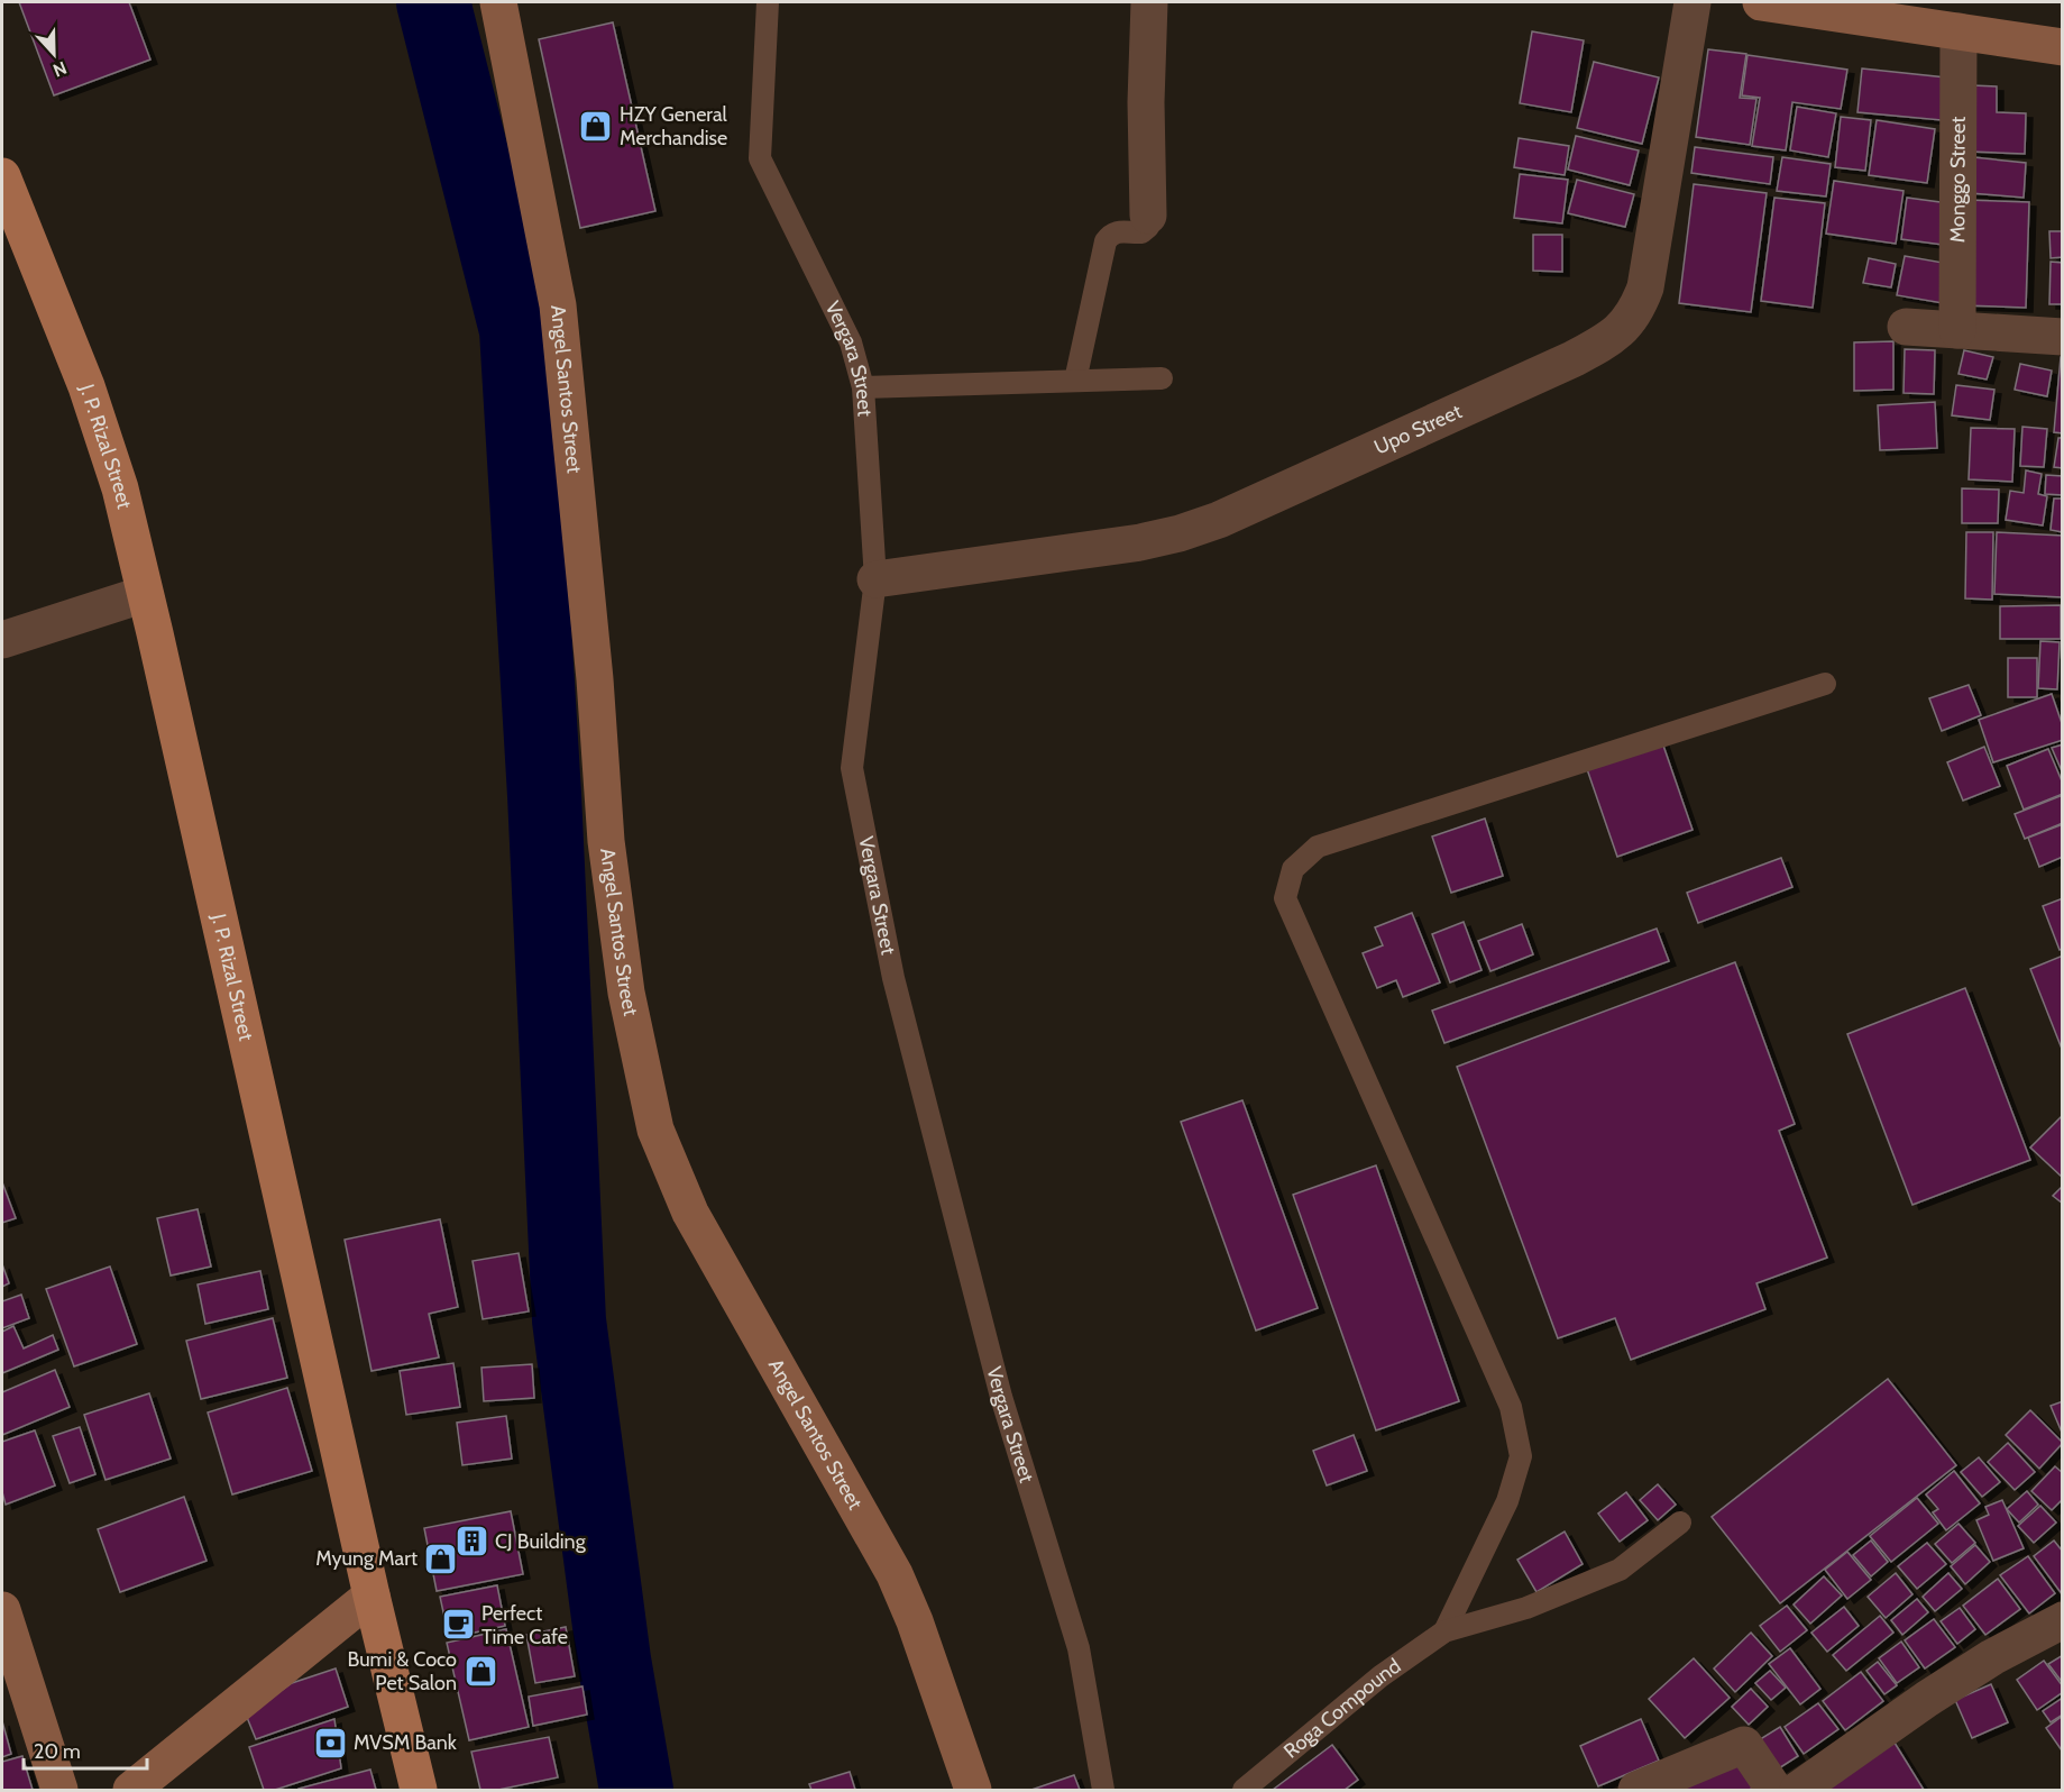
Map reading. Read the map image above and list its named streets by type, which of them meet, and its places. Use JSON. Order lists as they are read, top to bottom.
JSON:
{
  "streets": {
    "main road": ["J. P. Rizal Street"],
    "street": ["Monggo Street", "Angel Santos Street", "Upo Street"],
    "lane": ["Vergara Street", "Roga Compound"]
  },
  "crossings": [
    ["Vergara Street", "Upo Street"]
  ],
  "places": {
    "shop": ["HZY General Merchandise", "Myung Mart", "Bumi & Coco Pet Salon"],
    "building": ["CJ Building"],
    "cafe": ["Perfect Time Cafe"],
    "bank": ["MVSM Bank"]
  },
  "scale_bar": "20 m",
  "north": "bottom"
}
